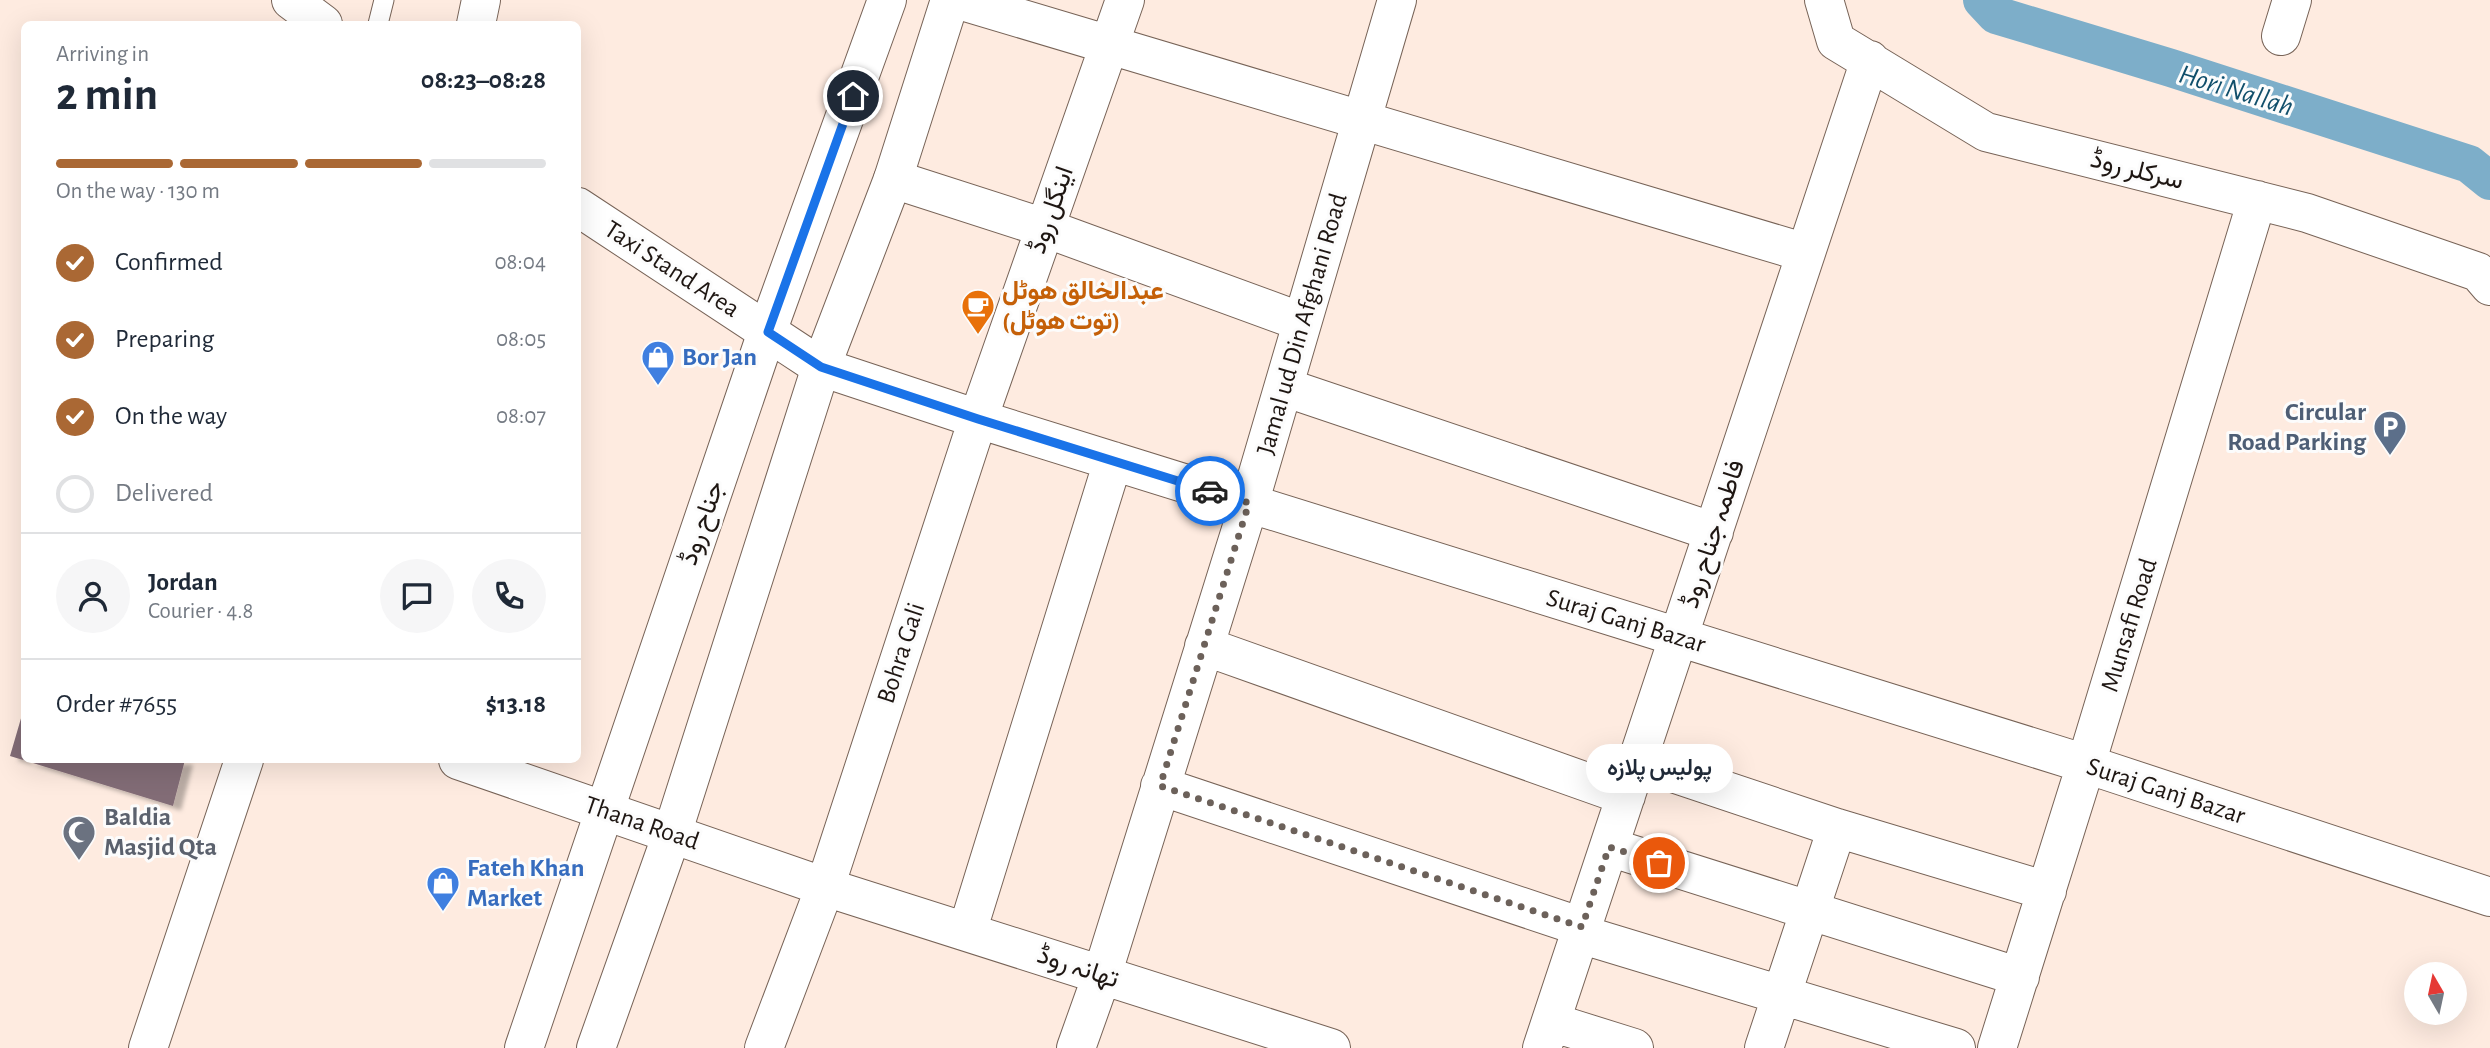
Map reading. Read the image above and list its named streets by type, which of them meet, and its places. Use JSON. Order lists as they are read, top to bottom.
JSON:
{
  "streets": {
    "street": [
      "سرکلر روڈ",
      "اینگل روڈ",
      "Taxi Stand Area",
      "Jamal ud Din Afghani Road",
      "جناح روڈ",
      "فاطمہ جناح روڈ",
      "Suraj Ganj Bazar",
      "Munsafi Road",
      "Bohra Gali",
      "Thana Road",
      "تھانہ روڈ"
    ]
  },
  "crossings": [
    ["سرکلر روڈ", "فاطمہ جناح روڈ"],
    ["سرکلر روڈ", "Munsafi Road"],
    ["اینگل روڈ", "Suraj Ganj Bazar"],
    ["اینگل روڈ", "Bohra Gali"],
    ["Taxi Stand Area", "جناح روڈ"],
    ["Taxi Stand Area", "Suraj Ganj Bazar"],
    ["Jamal ud Din Afghani Road", "Suraj Ganj Bazar"],
    ["Jamal ud Din Afghani Road", "تھانہ روڈ"],
    ["جناح روڈ", "Suraj Ganj Bazar"],
    ["جناح روڈ", "Thana Road"],
    ["فاطمہ جناح روڈ", "Suraj Ganj Bazar"],
    ["Suraj Ganj Bazar", "Munsafi Road"],
    ["Suraj Ganj Bazar", "Bohra Gali"],
    ["Bohra Gali", "Thana Road"],
    ["Bohra Gali", "تھانہ روڈ"],
    ["Thana Road", "تھانہ روڈ"]
  ],
  "water": ["Hori Nallah"],
  "places": {
    "cafe": ["عبدالخالق ھوٹل (توت ھوٹل)"],
    "shop": ["Bor Jan", "Fateh Khan Market"],
    "parking": ["Circular Road Parking"],
    "mosque": ["Baldia Masjid Qta"],
    "other": ["پولیس پلازہ"]
  },
  "north": "top",
  "page": {
    "heading": ["2 min", "Arriving in", "08:23–08:28"],
    "panel": [
      "Jordan",
      "Courier · 4.8",
      "Order #7655",
      "$13.18"
    ],
    "bar": "On the way · 130 m",
    "list": [
      ["Confirmed", "08:04"],
      ["Preparing", "08:05"],
      ["On the way", "08:07"],
      "Delivered"
    ],
    "bubble": "پولیس پلازہ"
  }
}
